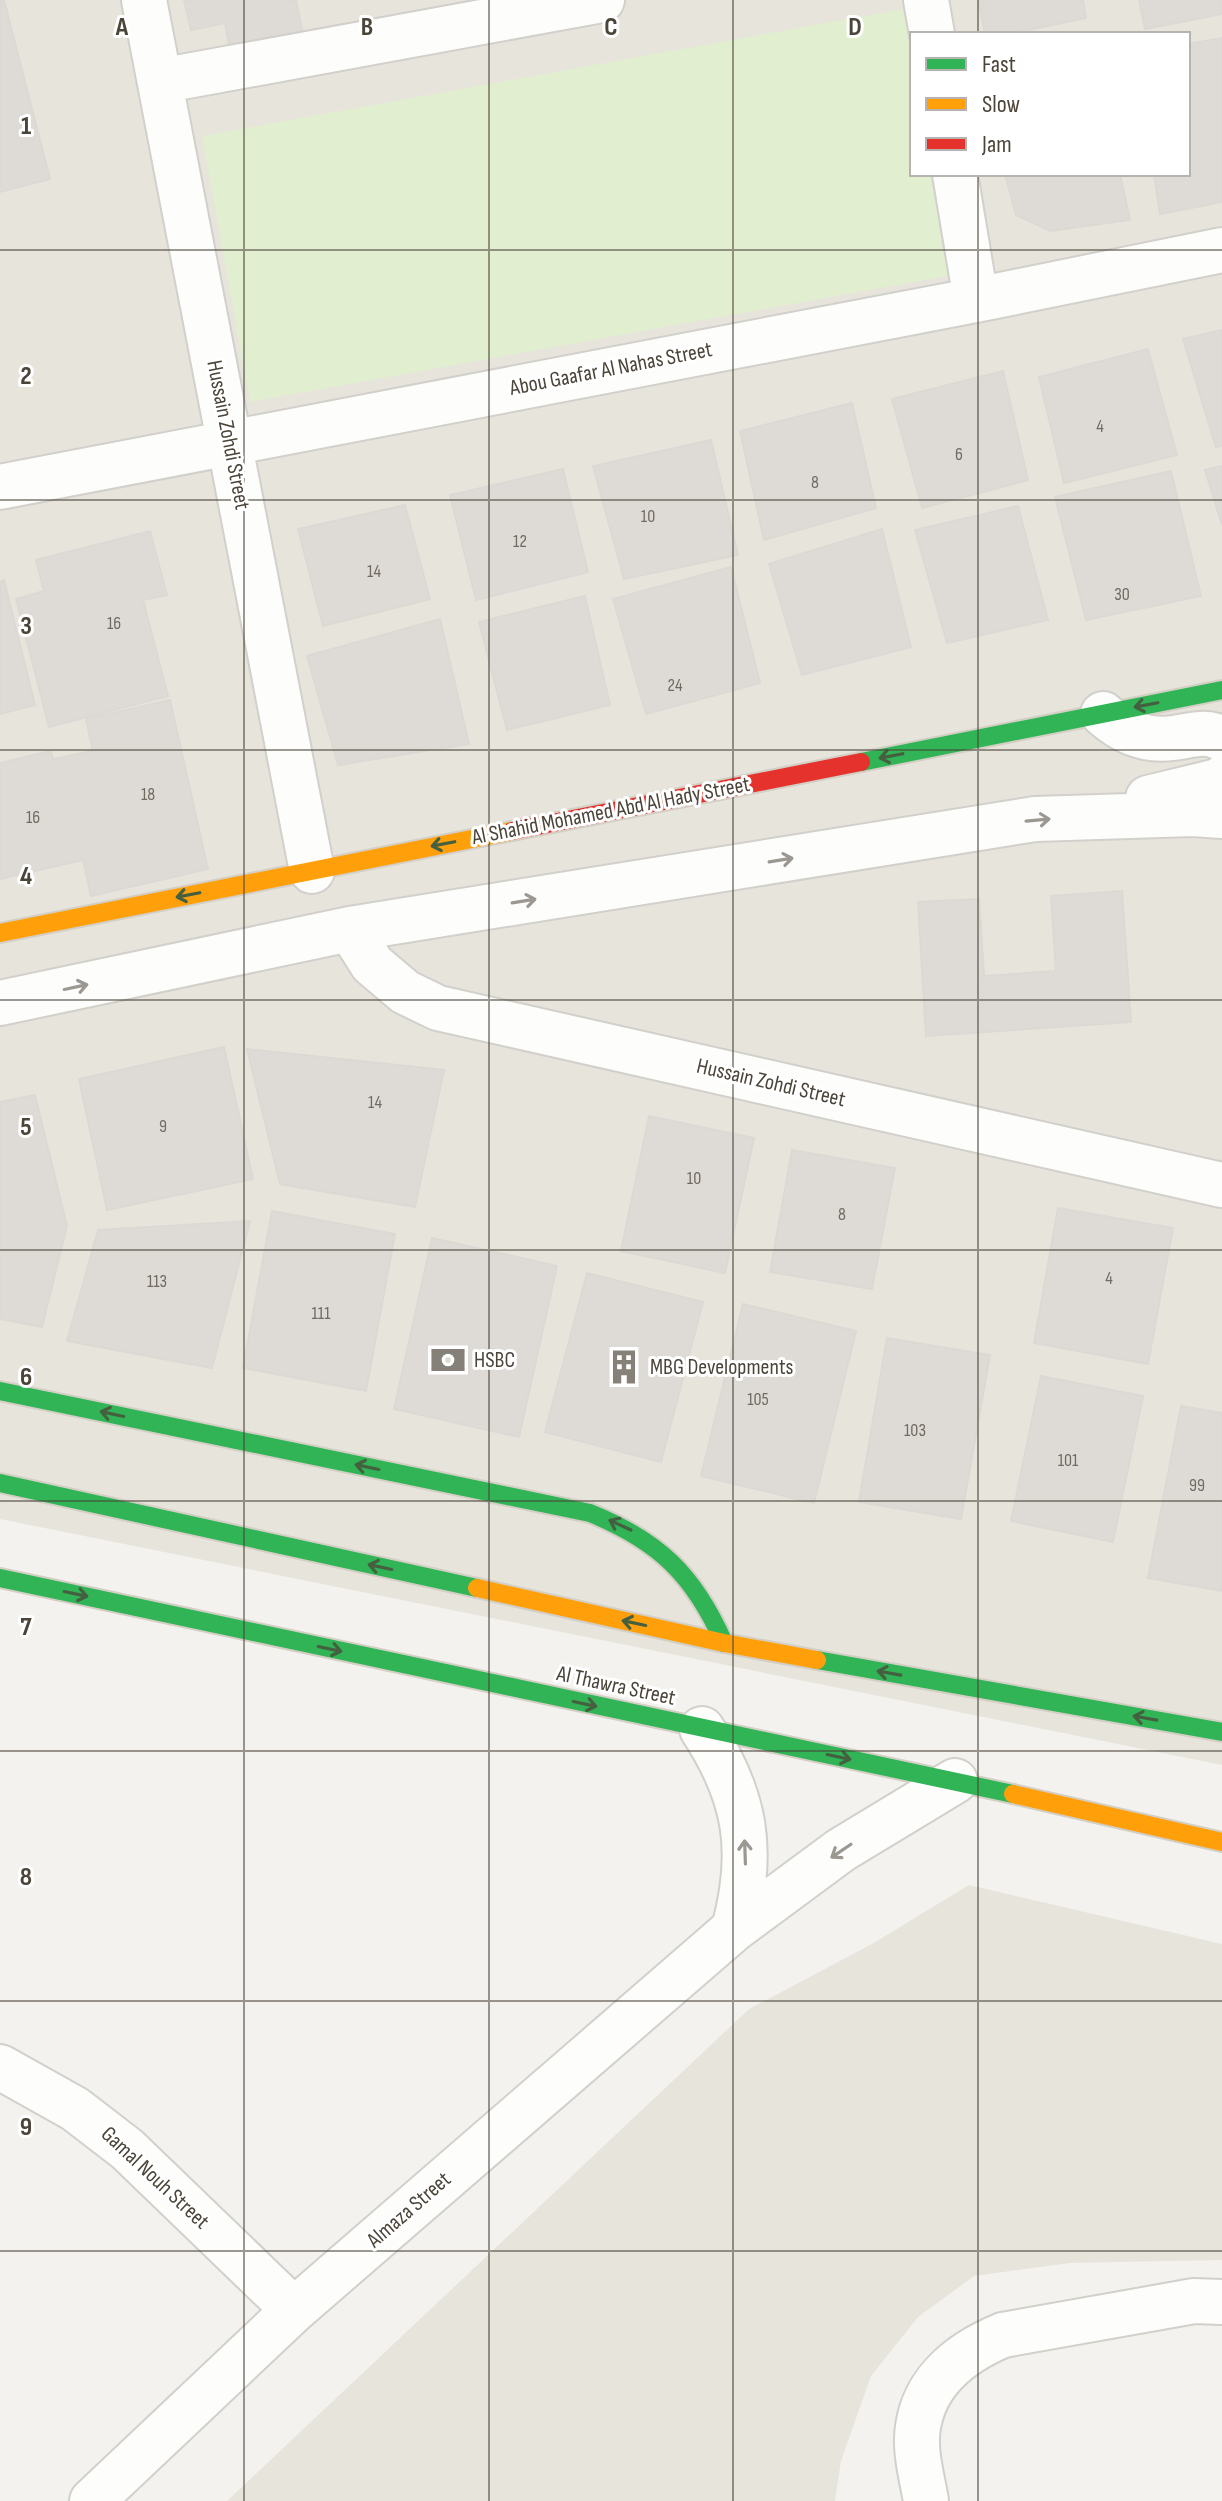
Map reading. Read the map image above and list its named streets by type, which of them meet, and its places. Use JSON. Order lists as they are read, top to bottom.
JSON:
{
  "streets": {
    "main road": ["Al Shahid Mohamed Abd Al Hady Street", "Al Thawra Street"],
    "street": [
      "Abou Gaafar Al Nahas Street",
      "Hussain Zohdi Street",
      "Gamal Nouh Street",
      "Almaza Street"
    ]
  },
  "crossings": [
    ["Abou Gaafar Al Nahas Street", "Hussain Zohdi Street"],
    ["Hussain Zohdi Street", "Al Shahid Mohamed Abd Al Hady Street"],
    ["Al Thawra Street", "Almaza Street"],
    ["Gamal Nouh Street", "Almaza Street"]
  ],
  "one_way": ["Al Shahid Mohamed Abd Al Hady Street"],
  "places": {
    "bank": ["HSBC"],
    "building": ["MBG Developments"]
  },
  "house_numbers": [
    "4",
    "6",
    "8",
    "10",
    "12",
    "14",
    "30",
    "16",
    "24",
    "18",
    "16",
    "14",
    "9",
    "10",
    "8",
    "4",
    "113",
    "111",
    "105",
    "103",
    "101",
    "99"
  ],
  "legend": ["Fast", "Slow", "Jam"],
  "grid": {
    "columns": [
      "A",
      "B",
      "C",
      "D"
    ],
    "rows": [
      "1",
      "2",
      "3",
      "4",
      "5",
      "6",
      "7",
      "8",
      "9"
    ]
  }
}
